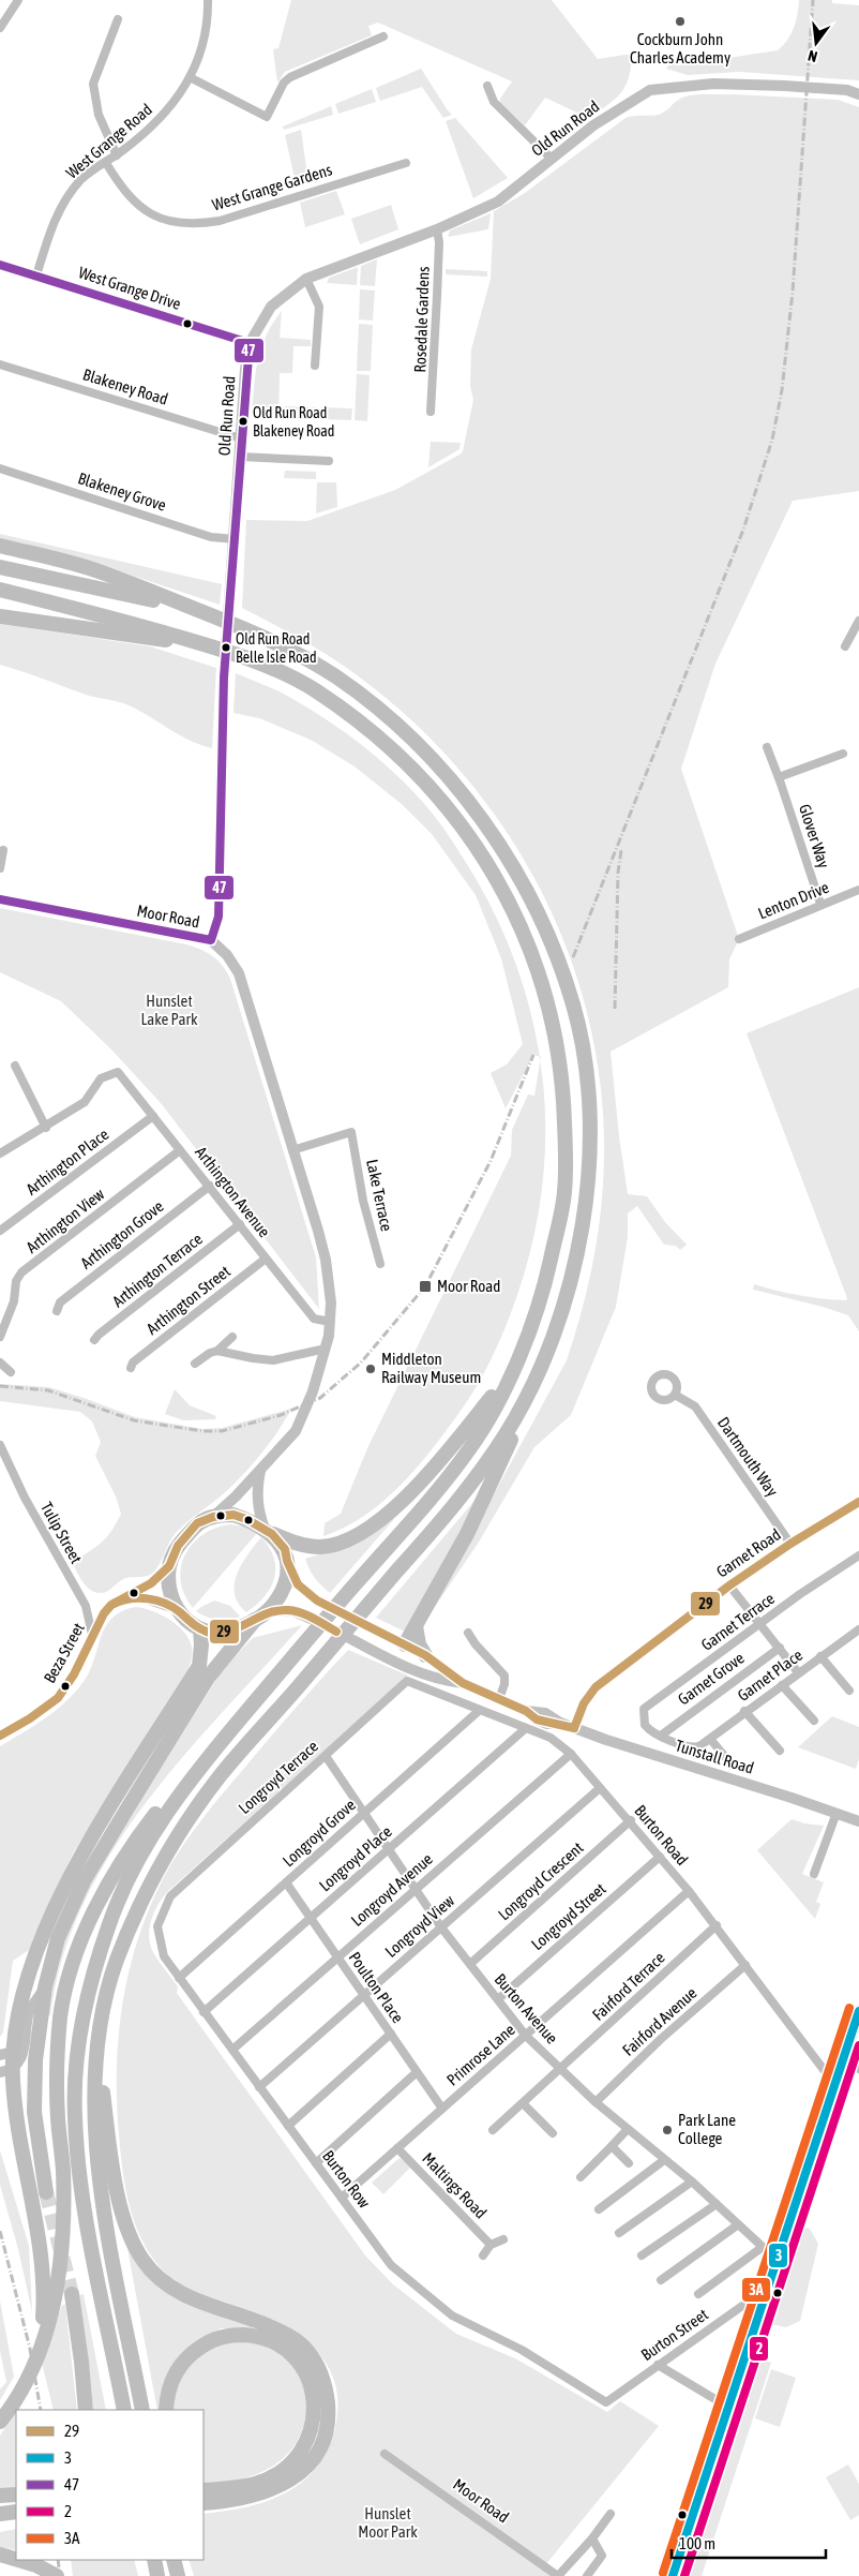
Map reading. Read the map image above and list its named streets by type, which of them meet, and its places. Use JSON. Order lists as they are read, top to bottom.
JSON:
{
  "streets": {
    "street": [
      "Old Run Road",
      "West Grange Road",
      "West Grange Gardens",
      "West Grange Drive",
      "Rosedale Gardens",
      "Blakeney Road",
      "Blakeney Grove",
      "Glover Way",
      "Lenton Drive",
      "Moor Road",
      "Arthington Place",
      "Arthington Avenue",
      "Lake Terrace",
      "Arthington View",
      "Arthington Grove",
      "Arthington Terrace",
      "Arthington Street",
      "Dartmouth Way",
      "Tulip Street",
      "Garnet Road",
      "Garnet Terrace",
      "Beza Street",
      "Garnet Place",
      "Garnet Grove",
      "Tunstall Road",
      "Longroyd Terrace",
      "Longroyd Grove",
      "Burton Road",
      "Longroyd Place",
      "Longroyd Crescent",
      "Longroyd Avenue",
      "Longroyd Street",
      "Longroyd View",
      "Fairford Terrace",
      "Poulton Place",
      "Burton Avenue",
      "Fairford Avenue",
      "Primrose Lane",
      "Burton Row",
      "Maltings Road",
      "Burton Street"
    ]
  },
  "crossings": [
    ["Old Run Road", "West Grange Drive"],
    ["Old Run Road", "Rosedale Gardens"],
    ["Old Run Road", "Blakeney Road"],
    ["Old Run Road", "Blakeney Grove"],
    ["Old Run Road", "Moor Road"],
    ["West Grange Road", "West Grange Gardens"],
    ["West Grange Road", "West Grange Drive"],
    ["Glover Way", "Lenton Drive"],
    ["Moor Road", "Arthington Avenue"],
    ["Moor Road", "Lake Terrace"],
    ["Moor Road", "Beza Street"],
    ["Moor Road", "Tunstall Road"],
    ["Arthington Place", "Arthington Avenue"],
    ["Arthington Avenue", "Arthington View"],
    ["Arthington Avenue", "Arthington Grove"],
    ["Arthington Avenue", "Arthington Terrace"],
    ["Arthington Avenue", "Arthington Street"],
    ["Dartmouth Way", "Garnet Road"],
    ["Tulip Street", "Beza Street"],
    ["Garnet Road", "Tunstall Road"],
    ["Garnet Terrace", "Tunstall Road"],
    ["Beza Street", "Tunstall Road"],
    ["Garnet Place", "Tunstall Road"],
    ["Garnet Grove", "Tunstall Road"],
    ["Longroyd Terrace", "Burton Road"],
    ["Longroyd Terrace", "Burton Avenue"],
    ["Longroyd Terrace", "Burton Row"],
    ["Longroyd Grove", "Burton Road"],
    ["Longroyd Grove", "Poulton Place"],
    ["Longroyd Grove", "Burton Avenue"],
    ["Longroyd Grove", "Burton Row"],
    ["Burton Road", "Longroyd Place"],
    ["Burton Road", "Longroyd Crescent"],
    ["Burton Road", "Longroyd Avenue"],
    ["Burton Road", "Longroyd Street"],
    ["Burton Road", "Longroyd View"],
    ["Burton Road", "Fairford Terrace"],
    ["Burton Road", "Fairford Avenue"],
    ["Burton Road", "Primrose Lane"],
    ["Longroyd Place", "Poulton Place"],
    ["Longroyd Place", "Burton Avenue"],
    ["Longroyd Place", "Burton Row"],
    ["Longroyd Crescent", "Burton Avenue"],
    ["Longroyd Avenue", "Poulton Place"],
    ["Longroyd Avenue", "Burton Avenue"],
    ["Longroyd Avenue", "Burton Row"],
    ["Longroyd Street", "Burton Avenue"],
    ["Longroyd View", "Poulton Place"],
    ["Longroyd View", "Burton Avenue"],
    ["Longroyd View", "Burton Row"],
    ["Fairford Terrace", "Burton Avenue"],
    ["Poulton Place", "Primrose Lane"],
    ["Burton Avenue", "Fairford Avenue"],
    ["Burton Avenue", "Primrose Lane"],
    ["Primrose Lane", "Burton Row"],
    ["Primrose Lane", "Maltings Road"],
    ["Burton Row", "Burton Street"]
  ],
  "parks": ["Hunslet Lake Park", "Hunslet Moor Park"],
  "places": {
    "other": [
      "Cockburn John Charles Academy",
      "Old Run Road Blakeney Road",
      "Old Run Road Belle Isle Road",
      "Middleton Railway Museum",
      "Park Lane College"
    ],
    "transit": ["Moor Road"]
  },
  "lines": [
    "transit line 47",
    "transit line 29",
    "transit line 3A",
    "transit line 3",
    "transit line 2"
  ],
  "legend": [
    "29",
    "3",
    "47",
    "2",
    "3A"
  ],
  "scale_bar": "100 m",
  "north": "bottom"
}
